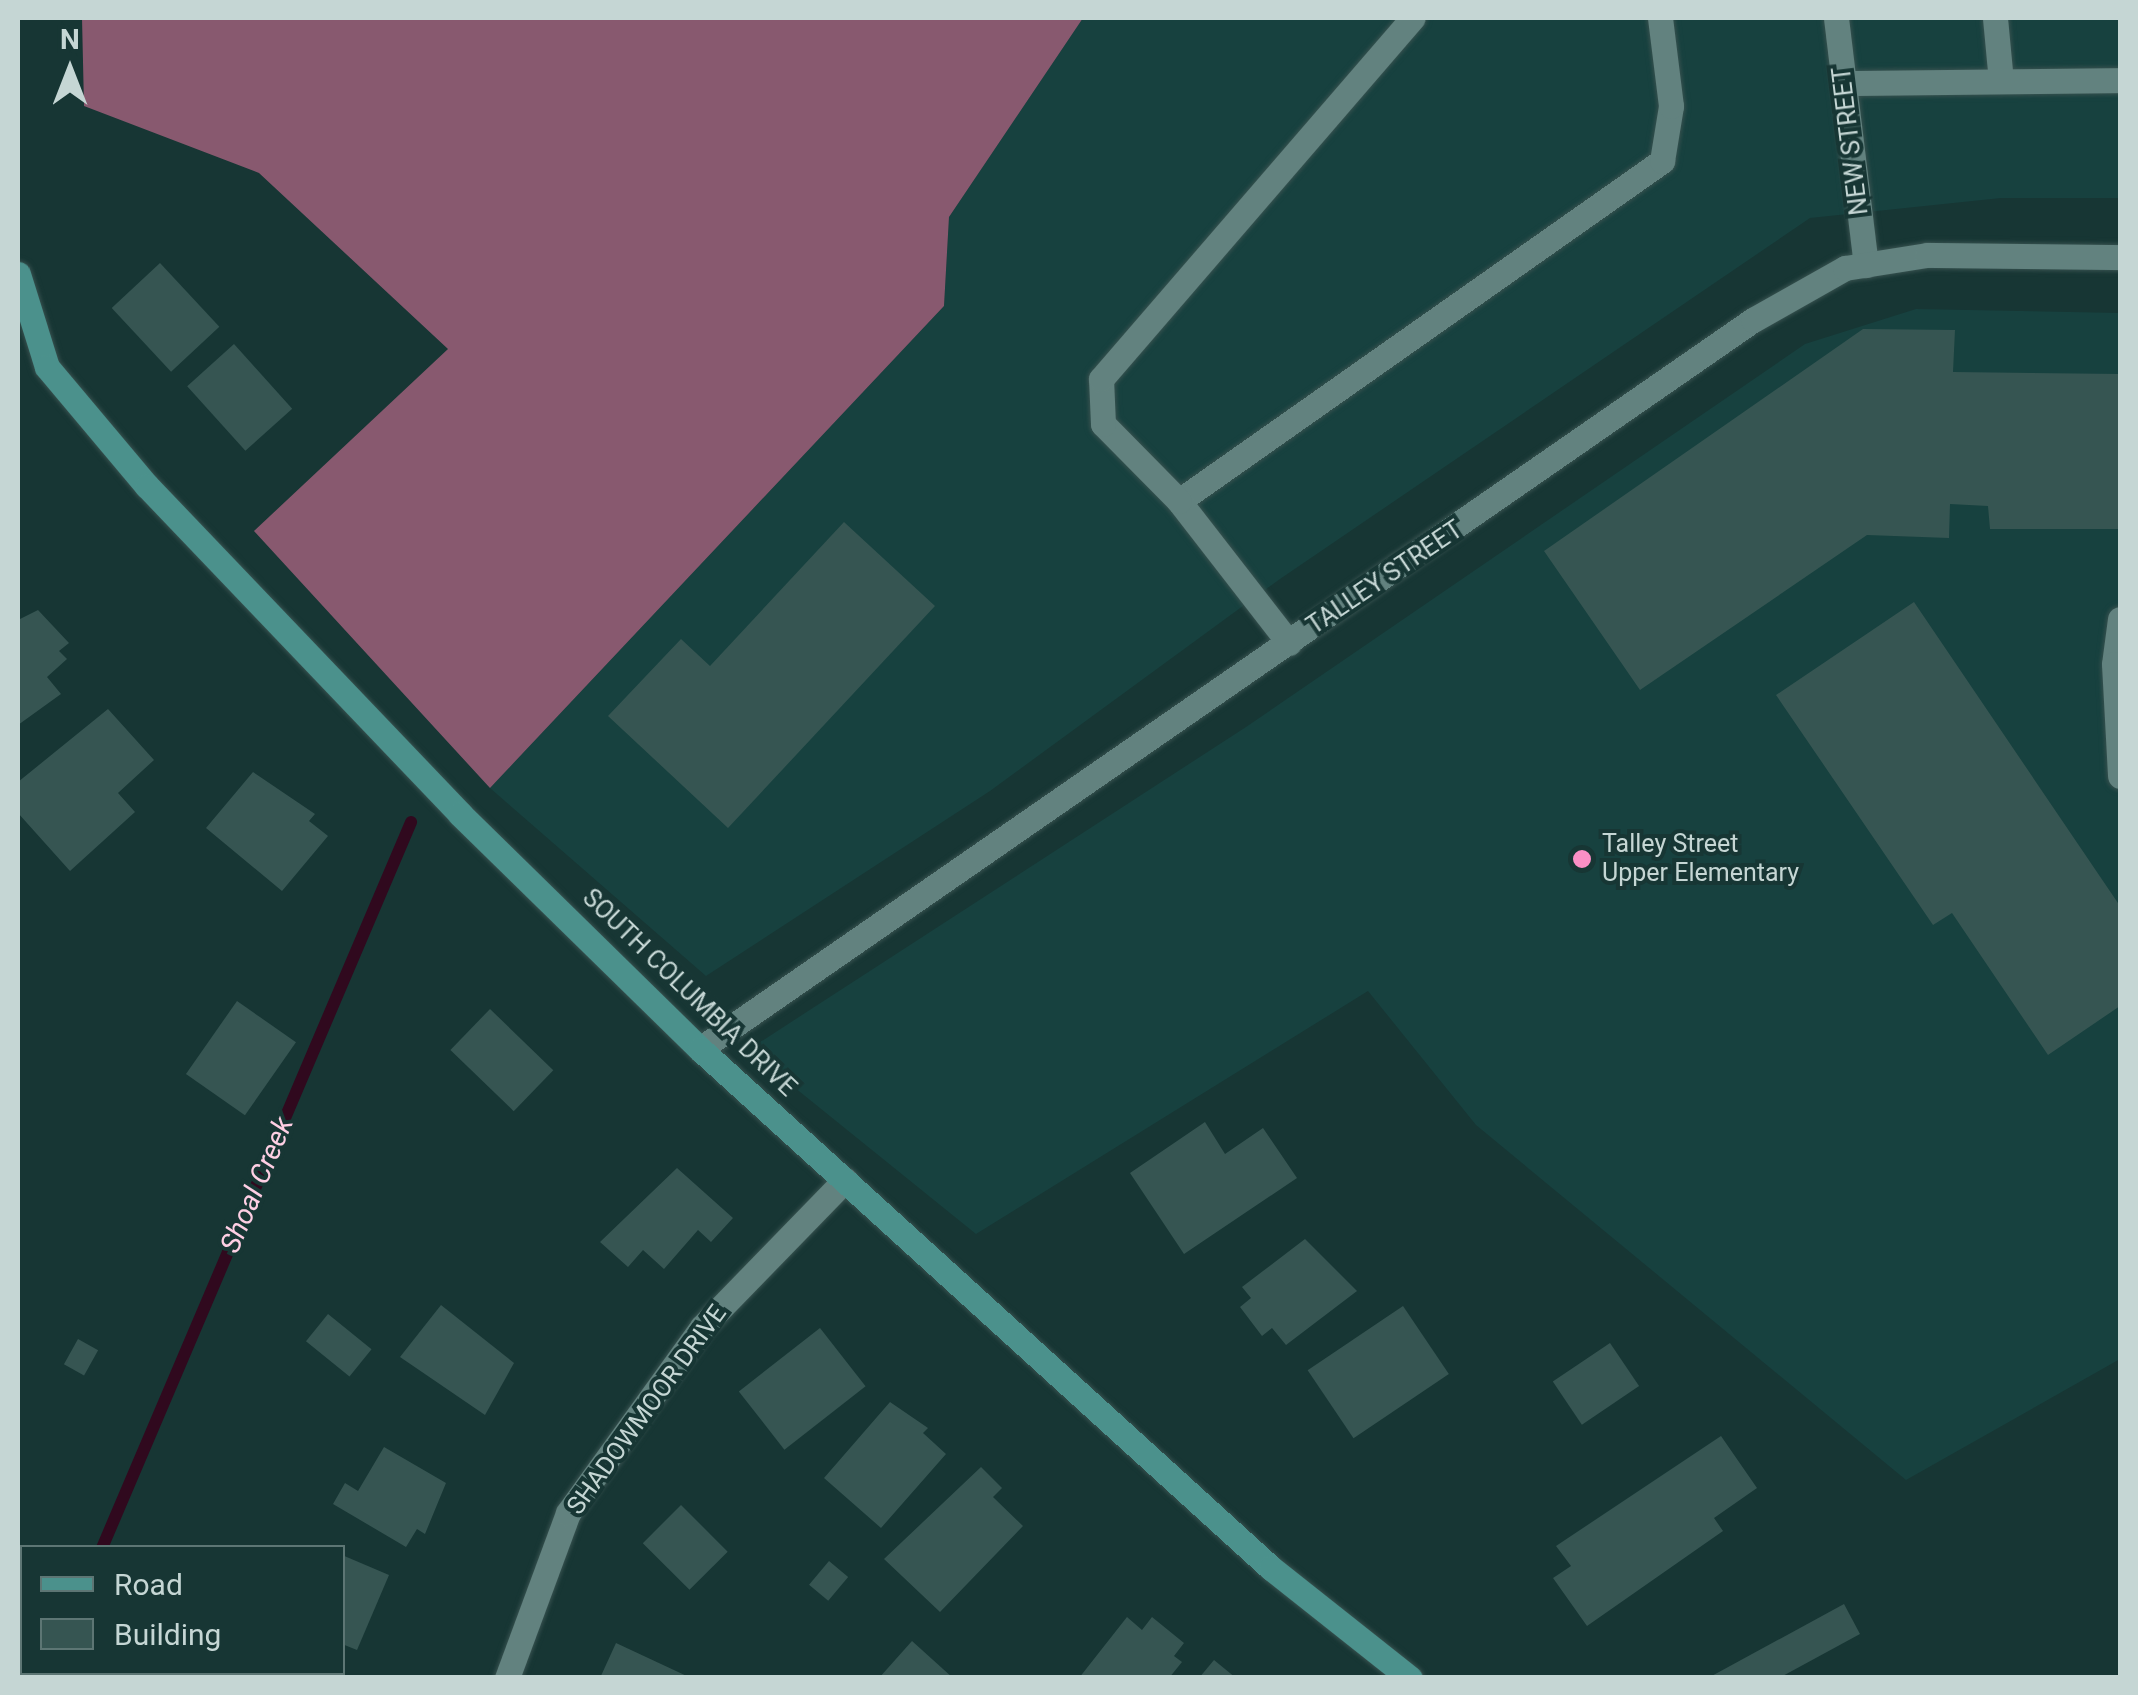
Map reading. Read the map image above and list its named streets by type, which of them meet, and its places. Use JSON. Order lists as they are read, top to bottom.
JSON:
{
  "streets": {
    "main road": ["SOUTH COLUMBIA DRIVE"],
    "street": ["NEW STREET", "TALLEY STREET", "SHADOWMOOR DRIVE"]
  },
  "crossings": [
    ["NEW STREET", "TALLEY STREET"],
    ["TALLEY STREET", "SOUTH COLUMBIA DRIVE"],
    ["SOUTH COLUMBIA DRIVE", "SHADOWMOOR DRIVE"]
  ],
  "water": ["Shoal Creek"],
  "places": ["Talley Street Upper Elementary"],
  "legend": ["Road", "Building"],
  "north": "top"
}
